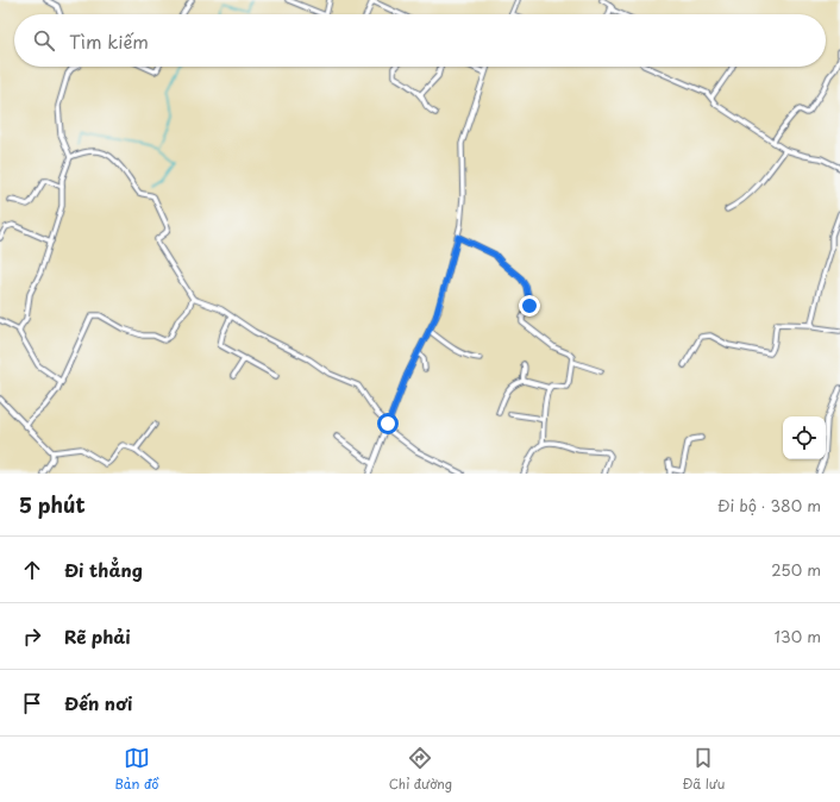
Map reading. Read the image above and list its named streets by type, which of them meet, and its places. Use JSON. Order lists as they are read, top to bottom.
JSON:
{
  "page": {
    "search": "Tìm kiếm",
    "heading": ["5 phút", "Đi bộ · 380 m"],
    "list": [
      ["Đi thẳng", "250 m"],
      ["Rẽ phải", "130 m"],
      "Đến nơi"
    ],
    "nav": ["Bản đồ", "Chỉ đường", "Đã lưu"]
  }
}
